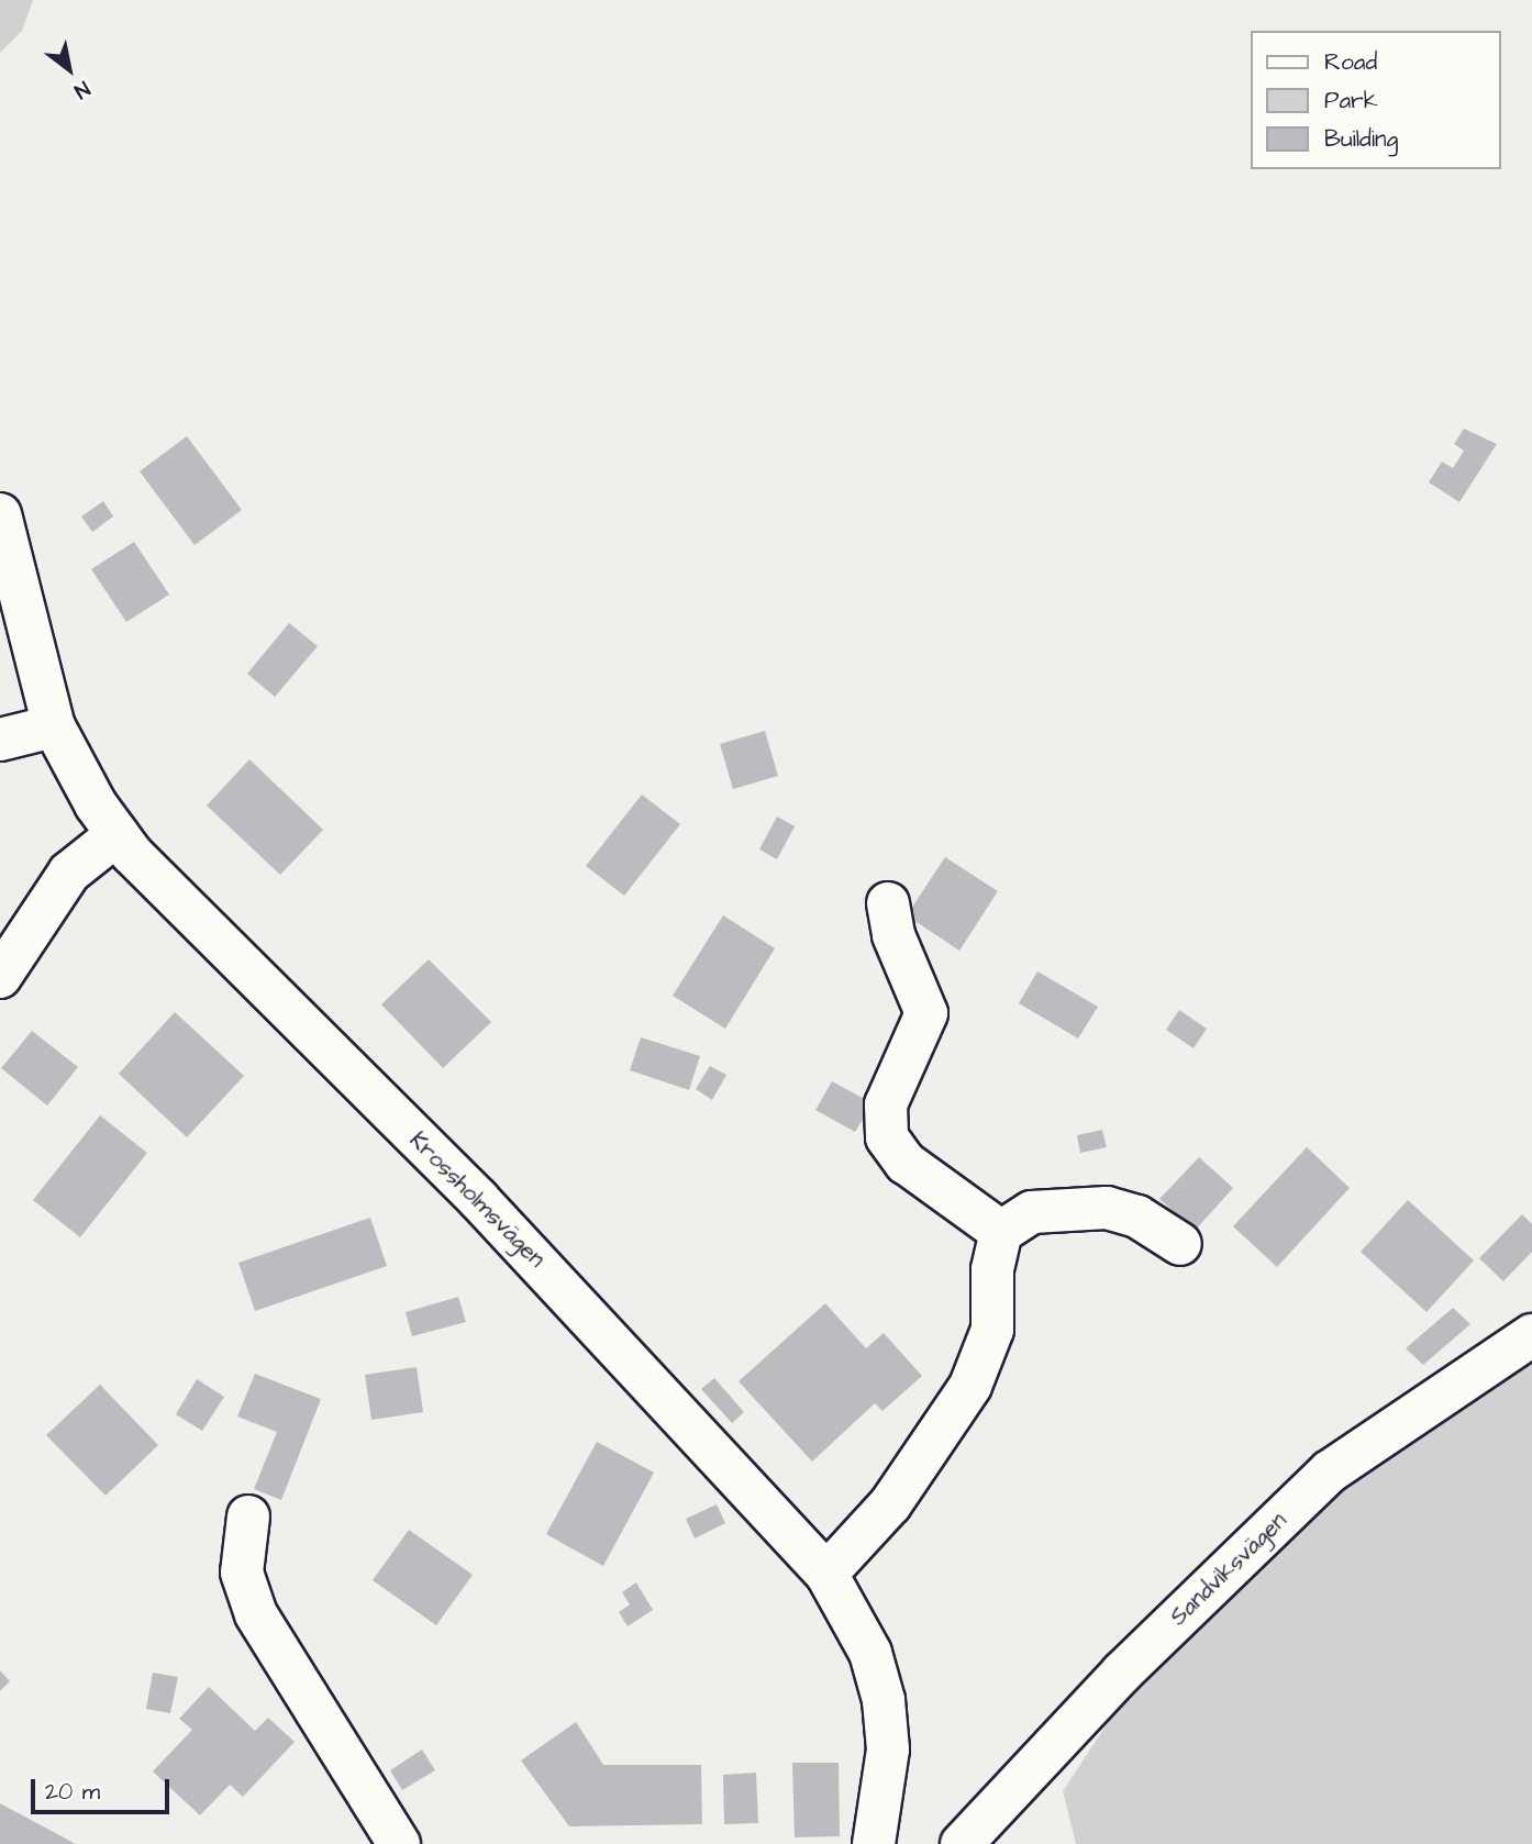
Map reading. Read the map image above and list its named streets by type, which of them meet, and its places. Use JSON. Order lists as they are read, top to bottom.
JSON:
{
  "streets": {
    "street": ["Krossholmsvägen", "Sandviksvägen"]
  },
  "legend": ["Road", "Park", "Building"],
  "scale_bar": "20 m",
  "north": "bottom right"
}
